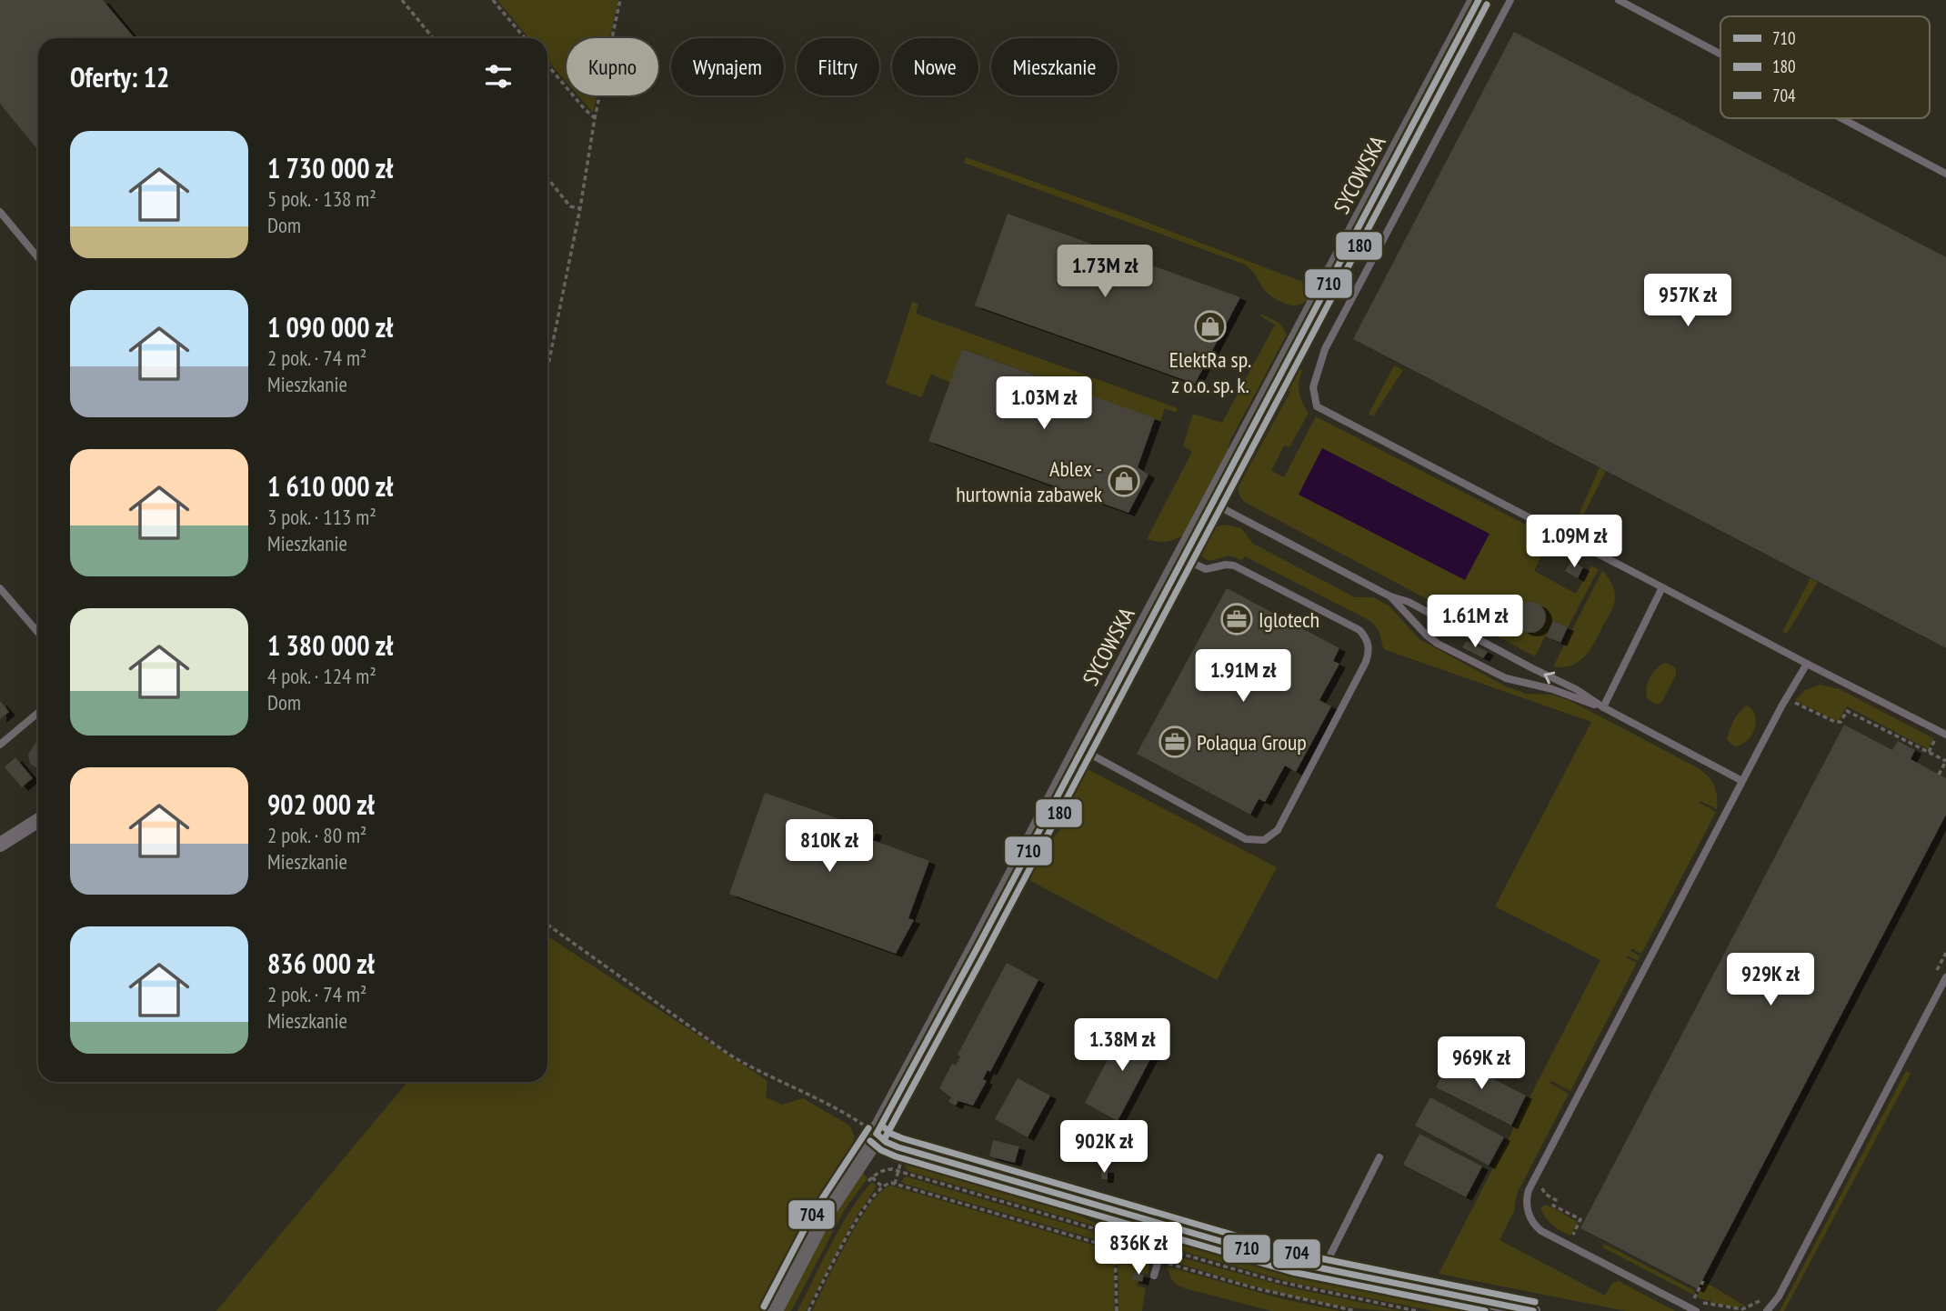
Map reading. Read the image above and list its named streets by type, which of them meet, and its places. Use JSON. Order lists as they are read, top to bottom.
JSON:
{
  "streets": {
    "street": ["SYCOWSKA"]
  },
  "places": {
    "shop": ["ElektRa sp. z o.o. sp. k.", "Ablex - hurtownia zabawek"],
    "office": ["Iglotech", "Polaqua Group"]
  },
  "lines": ["transit line 710", "transit line 180", "transit line 704"],
  "legend": ["710", "180", "704"],
  "page": {
    "chip": [
      "Kupno",
      "Wynajem",
      "Filtry",
      "Nowe",
      "Mieszkanie"
    ],
    "heading": "Oferty: 12",
    "list": [
      {
        "name": "1 730 000 zł",
        "note": "5 pok. · 138 m² · Dom"
      },
      {
        "name": "1 090 000 zł",
        "note": "2 pok. · 74 m² · Mieszkanie"
      },
      {
        "name": "1 610 000 zł",
        "note": "3 pok. · 113 m² · Mieszkanie"
      },
      {
        "name": "1 380 000 zł",
        "note": "4 pok. · 124 m² · Dom"
      },
      {
        "name": "902 000 zł",
        "note": "2 pok. · 80 m² · Mieszkanie"
      },
      {
        "name": "836 000 zł",
        "note": "2 pok. · 74 m² · Mieszkanie"
      }
    ],
    "price": [
      "1.73M zł",
      "957K zł",
      "1.03M zł",
      "1.09M zł",
      "1.61M zł",
      "1.91M zł",
      "810K zł",
      "929K zł",
      "1.38M zł",
      "969K zł",
      "902K zł",
      "836K zł"
    ]
  }
}
